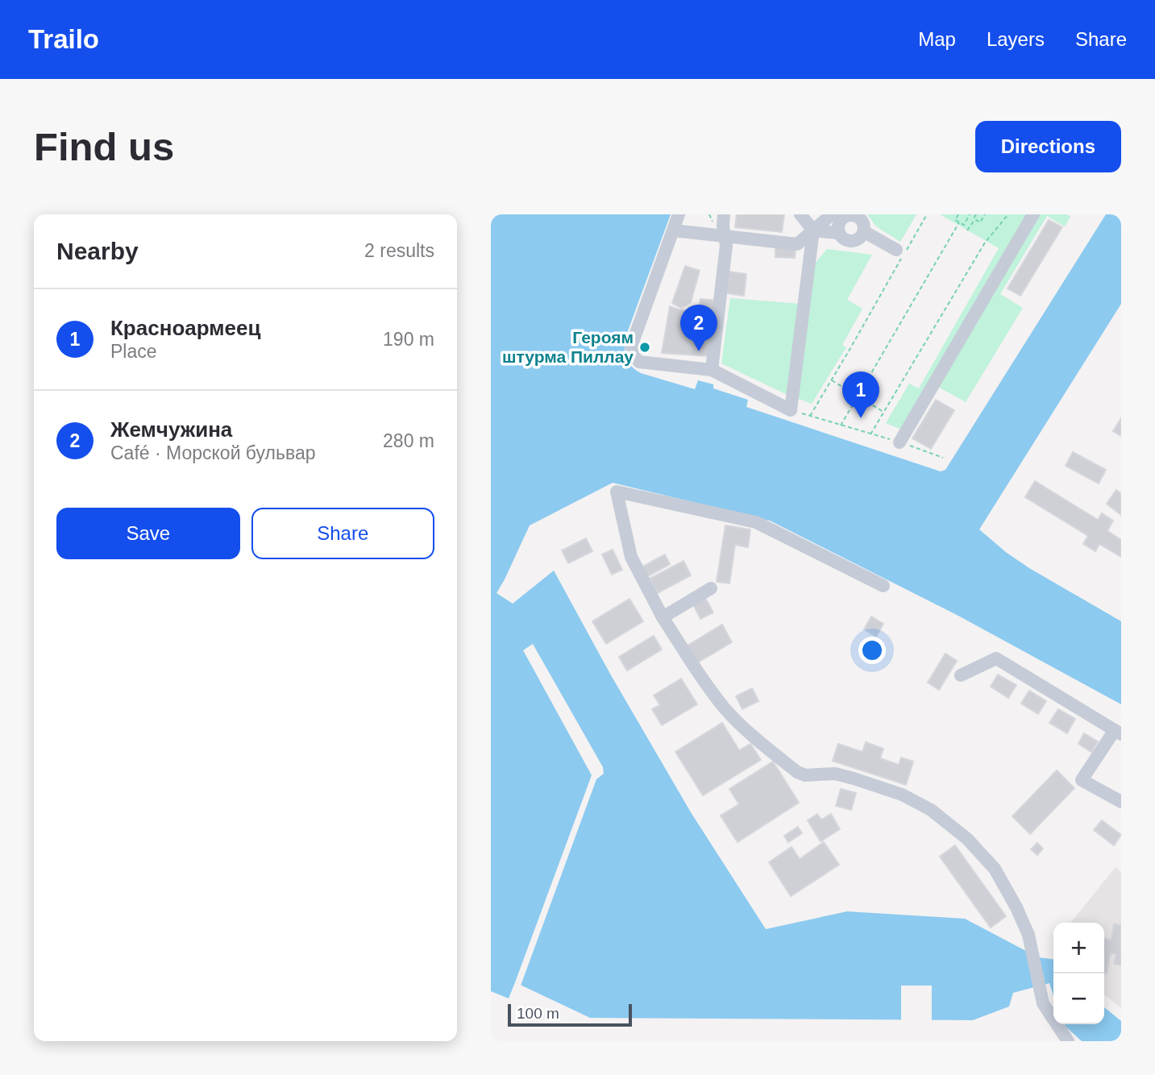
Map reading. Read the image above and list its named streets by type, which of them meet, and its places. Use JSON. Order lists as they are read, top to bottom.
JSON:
{
  "places": ["Героям штурма Пиллау"],
  "scale_bar": "100 m",
  "page": {
    "header": "Trailo",
    "nav": ["Map", "Layers", "Share"],
    "buttons": [
      "Directions",
      ["Save", "Share"]
    ],
    "title": "Find us",
    "heading": ["Nearby", "2 results"],
    "list": [
      {
        "mark": "1",
        "name": "Красноармеец",
        "note": "Place",
        "value": "190 m"
      },
      {
        "mark": "2",
        "name": "Жемчужина",
        "note": "Café · Морской бульвар",
        "value": "280 m"
      }
    ],
    "pins": ["2", "1"],
    "map_buttons": ["+", "−"],
    "scale": "100 m"
  }
}
